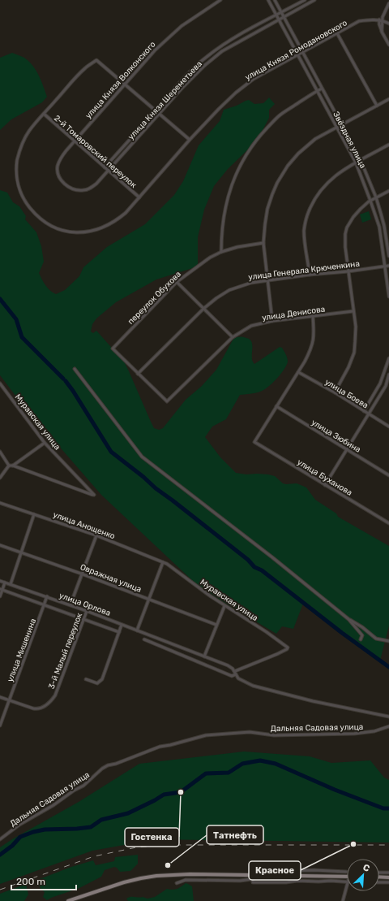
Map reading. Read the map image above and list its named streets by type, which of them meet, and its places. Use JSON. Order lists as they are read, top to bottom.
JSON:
{
  "streets": {
    "street": [
      "улица Князя Ромодановского",
      "улица Князя Волконского",
      "улица Князя Шереметьева",
      "Звёздная улица",
      "2-й Томаровский переулок",
      "улица Генерала Крюченкина",
      "переулок Обухова",
      "улица Денисова",
      "улица Боева",
      "Муравская улица",
      "улица Зюбина",
      "улица Буханова",
      "улица Анощенко",
      "Овражная улица",
      "улица Орлова",
      "улица Мишенина",
      "3-й Малый переулок",
      "Дальняя Садовая улица"
    ]
  },
  "crossings": [
    ["улица Князя Ромодановского", "улица Князя Волконского"],
    ["улица Князя Ромодановского", "Звёздная улица"],
    ["улица Князя Ромодановского", "2-й Томаровский переулок"],
    ["улица Князя Волконского", "улица Князя Шереметьева"],
    ["улица Князя Волконского", "2-й Томаровский переулок"],
    ["улица Князя Шереметьева", "Звёздная улица"],
    ["улица Князя Шереметьева", "2-й Томаровский переулок"],
    ["Звёздная улица", "улица Генерала Крюченкина"],
    ["улица Генерала Крюченкина", "переулок Обухова"],
    ["улица Генерала Крюченкина", "улица Денисова"],
    ["переулок Обухова", "улица Денисова"],
    ["Муравская улица", "улица Анощенко"],
    ["Муравская улица", "улица Орлова"],
    ["улица Зюбина", "улица Буханова"],
    ["улица Орлова", "улица Мишенина"],
    ["улица Орлова", "3-й Малый переулок"],
    ["улица Мишенина", "3-й Малый переулок"]
  ],
  "places": ["Гостенка", "Красное", "Татнефть"],
  "scale_bar": "200 m",
  "north": "top right"
}
